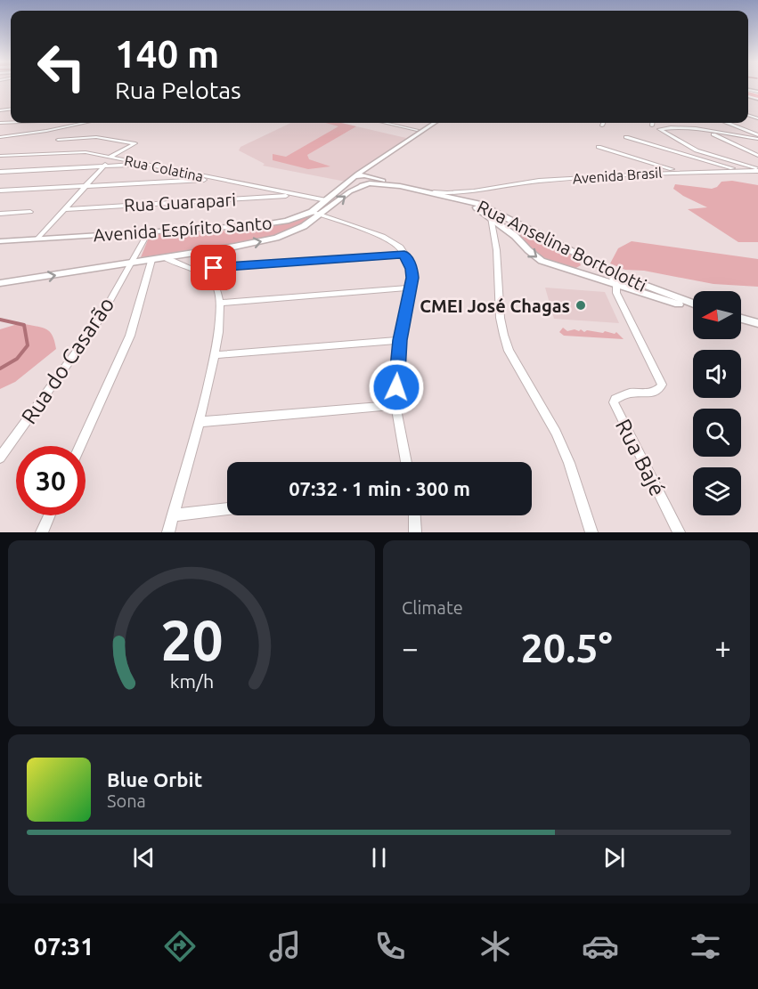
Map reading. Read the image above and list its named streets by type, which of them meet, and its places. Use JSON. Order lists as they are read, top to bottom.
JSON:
{
  "streets": {
    "street": [
      "Rua Colatina",
      "Avenida Brasil",
      "Rua Guarapari",
      "Avenida Espírito Santo",
      "Rua Anselina Bortolotti",
      "Rua do Casarão",
      "Rua Bajé"
    ]
  },
  "crossings": [
    ["Rua Colatina", "Rua Guarapari"],
    ["Rua Colatina", "Avenida Espírito Santo"],
    ["Avenida Espírito Santo", "Rua do Casarão"],
    ["Rua Anselina Bortolotti", "Rua Bajé"]
  ],
  "places": ["CMEI José Chagas"],
  "north": "left",
  "page": {
    "turn": ["140 m", "Rua Pelotas"],
    "limit": "30",
    "trip": "07:32 · 1 min · 300 m",
    "tile": "Climate",
    "heat": ["−", "20.5°", "+"],
    "song": ["Blue Orbit", "Sona"],
    "tabs": "07:31",
    "gauge": ["20", "km/h"]
  }
}
